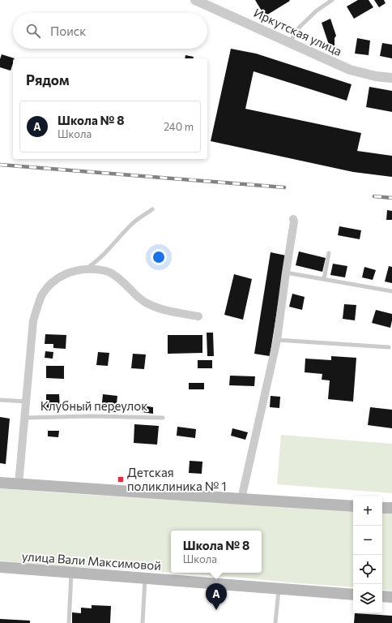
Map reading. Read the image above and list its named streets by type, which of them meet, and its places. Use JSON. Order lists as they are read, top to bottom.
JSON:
{
  "streets": {
    "main road": ["улица Вали Максимовой"],
    "street": ["Иркутская улица", "Клубный переулок"]
  },
  "places": {
    "transit": ["Детская поликлиника № 1"]
  },
  "page": {
    "search": "Поиск",
    "heading": "Рядом",
    "list": [
      {
        "mark": "A",
        "name": "Школа № 8",
        "note": "Школа",
        "value": "240 m"
      }
    ],
    "map_buttons": ["+", "−"],
    "popup": ["Школа № 8", "Школа"],
    "pins": "A"
  }
}
